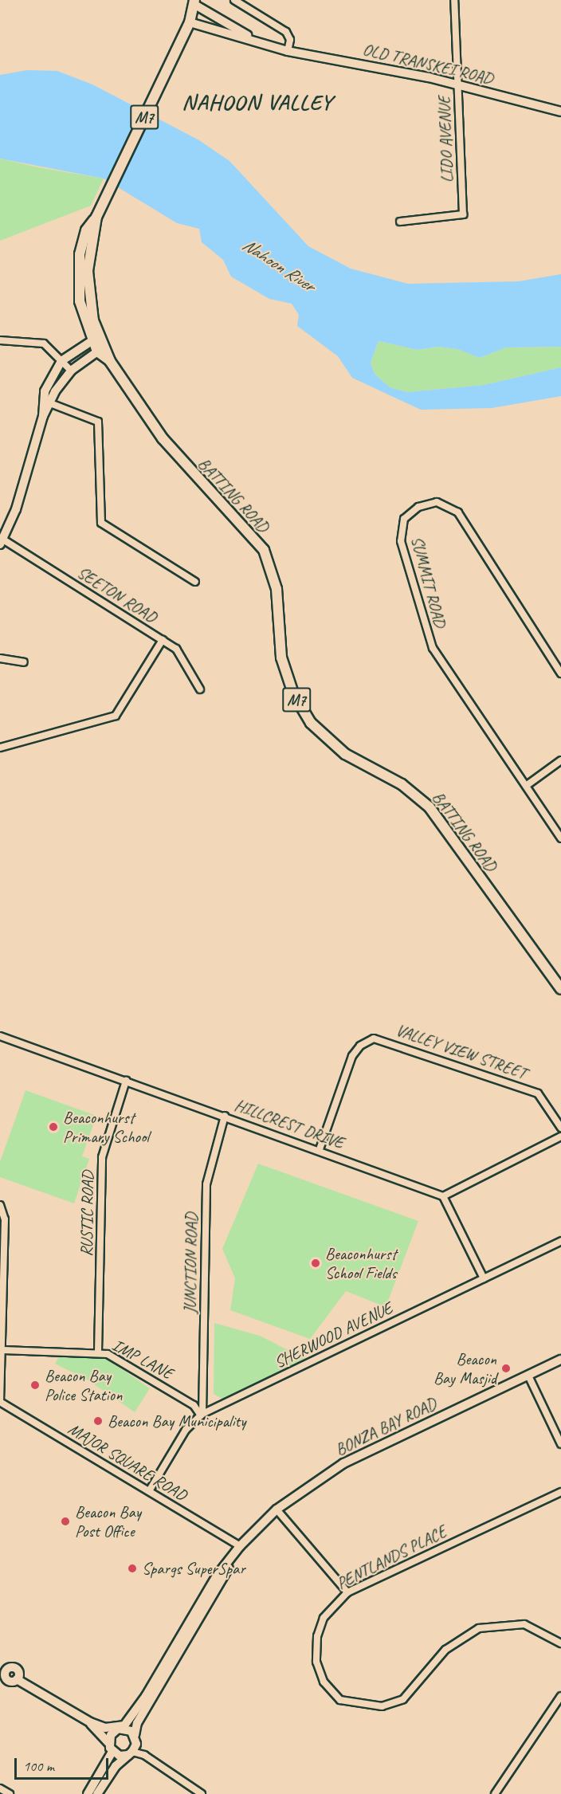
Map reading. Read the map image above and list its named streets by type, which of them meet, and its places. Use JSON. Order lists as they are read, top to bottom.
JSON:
{
  "streets": {
    "main road": ["OLD TRANSKEI ROAD", "M7", "BATTING ROAD"],
    "street": [
      "LIDO AVENUE",
      "SUMMIT ROAD",
      "SEETON ROAD",
      "VALLEY VIEW STREET",
      "HILLCREST DRIVE",
      "RUSTIC ROAD",
      "JUNCTION ROAD",
      "SHERWOOD AVENUE",
      "IMP LANE",
      "BONZA BAY ROAD",
      "MAJOR SQUARE ROAD",
      "PENTLANDS PLACE"
    ]
  },
  "crossings": [
    ["OLD TRANSKEI ROAD", "LIDO AVENUE"],
    ["OLD TRANSKEI ROAD", "BATTING ROAD"],
    ["VALLEY VIEW STREET", "HILLCREST DRIVE"],
    ["HILLCREST DRIVE", "RUSTIC ROAD"],
    ["HILLCREST DRIVE", "JUNCTION ROAD"],
    ["RUSTIC ROAD", "IMP LANE"],
    ["JUNCTION ROAD", "SHERWOOD AVENUE"],
    ["JUNCTION ROAD", "IMP LANE"],
    ["SHERWOOD AVENUE", "IMP LANE"],
    ["SHERWOOD AVENUE", "MAJOR SQUARE ROAD"],
    ["BONZA BAY ROAD", "MAJOR SQUARE ROAD"]
  ],
  "districts": ["NAHOON VALLEY"],
  "water": ["Nahoon River"],
  "places": [
    "Beaconhurst Primary School",
    "Beaconhurst School Fields",
    "Beacon Bay Masjid",
    "Beacon Bay Police Station",
    "Beacon Bay Municipality",
    "Beacon Bay Post Office",
    "Spargs SuperSpar"
  ],
  "scale_bar": "100 m"
}
